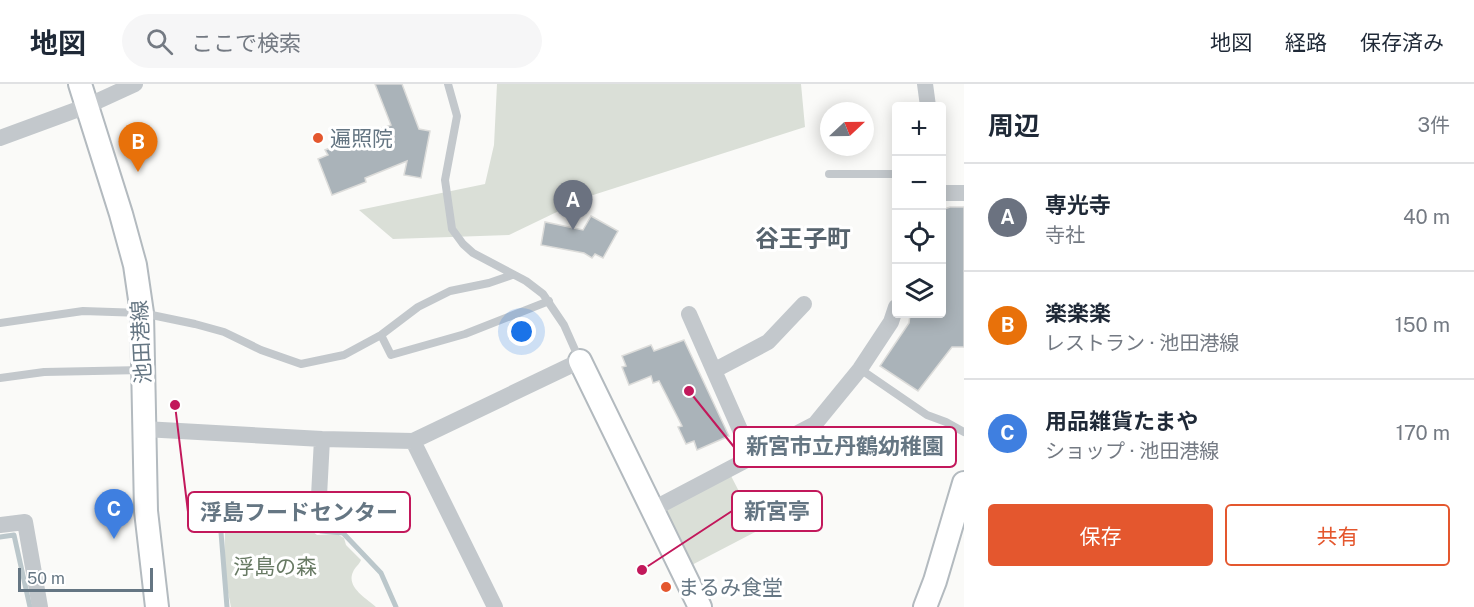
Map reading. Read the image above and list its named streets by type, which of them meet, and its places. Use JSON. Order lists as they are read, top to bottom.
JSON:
{
  "streets": {
    "main road": ["池田港線"]
  },
  "districts": ["谷王子町"],
  "parks": ["浮島の森"],
  "places": [
    "遍照院",
    "新宮市立丹鶴幼稚園",
    "浮島フードセンター",
    "新宮亭",
    "まるみ食堂"
  ],
  "scale_bar": "50 m",
  "north": "right",
  "page": {
    "header": "地図",
    "search": "ここで検索",
    "nav": ["地図", "経路", "保存済み"],
    "heading": ["周辺", "3件"],
    "map_buttons": ["+", "−"],
    "pins": ["B", "A", "C"],
    "list": [
      {
        "mark": "A",
        "name": "専光寺",
        "note": "寺社",
        "value": "40 m"
      },
      {
        "mark": "B",
        "name": "楽楽楽",
        "note": "レストラン · 池田港線",
        "value": "150 m"
      },
      {
        "mark": "C",
        "name": "用品雑貨たまや",
        "note": "ショップ · 池田港線",
        "value": "170 m"
      }
    ],
    "buttons": ["保存", "共有"],
    "scale": "50 m"
  }
}
